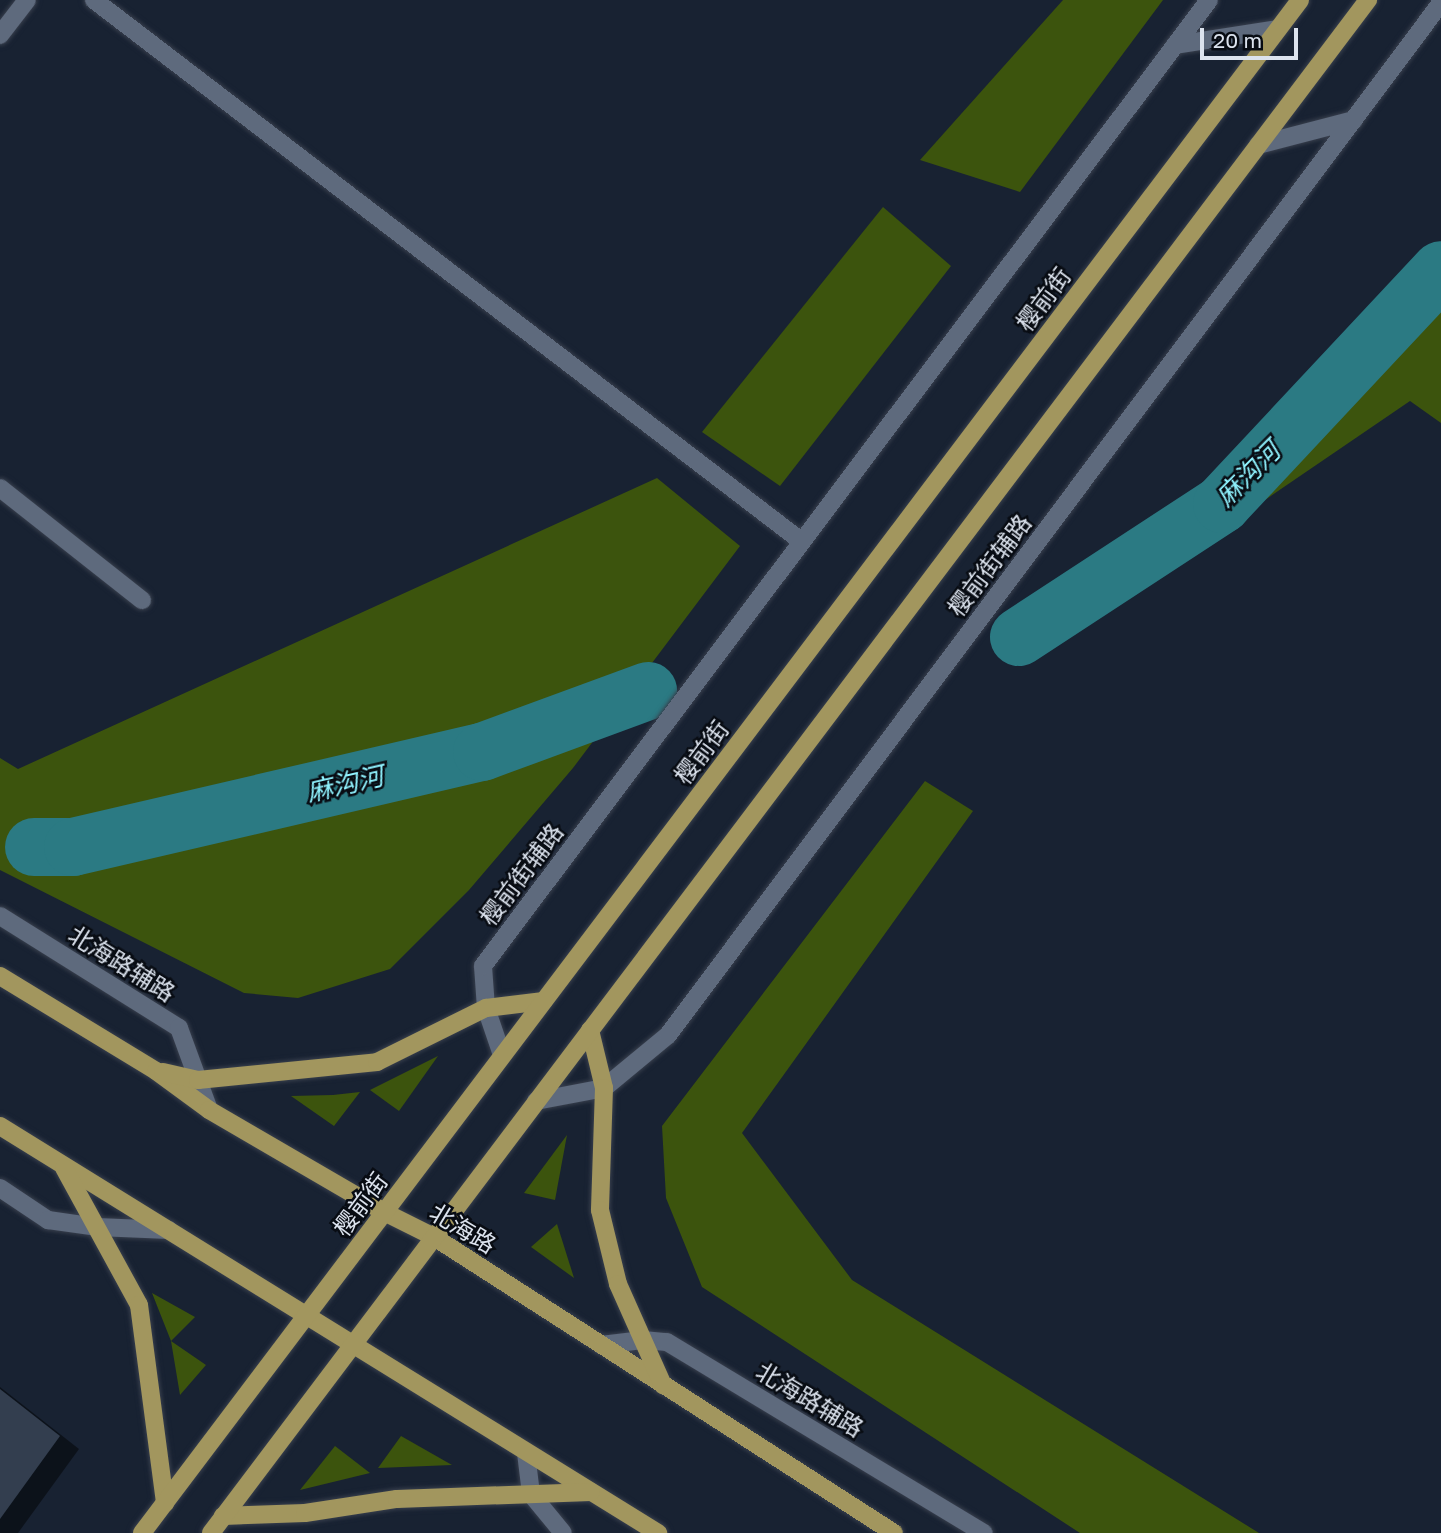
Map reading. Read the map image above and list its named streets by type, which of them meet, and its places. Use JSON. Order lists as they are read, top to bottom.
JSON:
{
  "streets": {
    "main road": ["樱前街", "北海路"],
    "street": ["樱前街辅路", "北海路辅路"]
  },
  "crossings": [
    ["樱前街", "樱前街辅路"],
    ["樱前街", "北海路"],
    ["北海路辅路", "北海路"]
  ],
  "water": ["麻沟河"],
  "scale_bar": "20 m"
}
